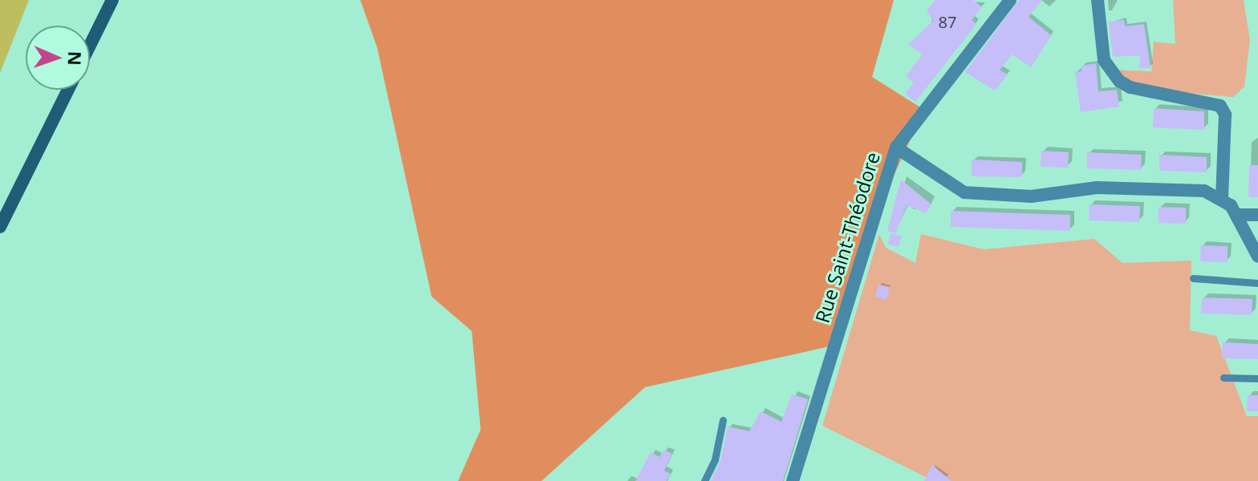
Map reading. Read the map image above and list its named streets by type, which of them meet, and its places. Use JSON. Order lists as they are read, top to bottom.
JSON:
{
  "streets": {
    "street": ["Rue Saint-Théodore"]
  },
  "house_numbers": ["87"],
  "north": "right"
}
